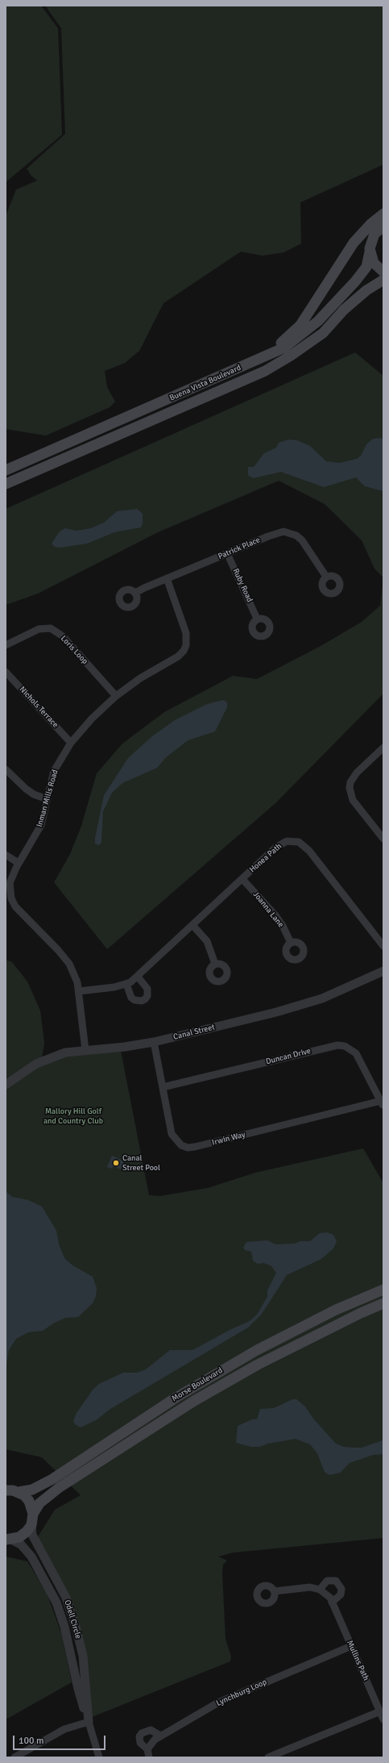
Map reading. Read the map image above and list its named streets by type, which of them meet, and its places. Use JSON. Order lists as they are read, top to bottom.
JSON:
{
  "streets": {
    "main road": ["Buena Vista Boulevard", "Morse Boulevard"],
    "street": [
      "Patrick Place",
      "Ruby Road",
      "Loris Loop",
      "Nichols Terrace",
      "Inman Mills Road",
      "Honea Path",
      "Joanna Lane",
      "Canal Street",
      "Duncan Drive",
      "Irwin Way",
      "Odell Circle",
      "Mullins Path",
      "Lynchburg Loop"
    ]
  },
  "crossings": [
    ["Patrick Place", "Ruby Road"],
    ["Patrick Place", "Inman Mills Road"],
    ["Loris Loop", "Inman Mills Road"],
    ["Nichols Terrace", "Inman Mills Road"],
    ["Inman Mills Road", "Honea Path"],
    ["Inman Mills Road", "Canal Street"],
    ["Honea Path", "Joanna Lane"],
    ["Canal Street", "Irwin Way"],
    ["Duncan Drive", "Irwin Way"],
    ["Mullins Path", "Lynchburg Loop"]
  ],
  "parks": ["Mallory Hill Golf and Country Club"],
  "places": ["Canal Street Pool"],
  "scale_bar": "100 m"
}
